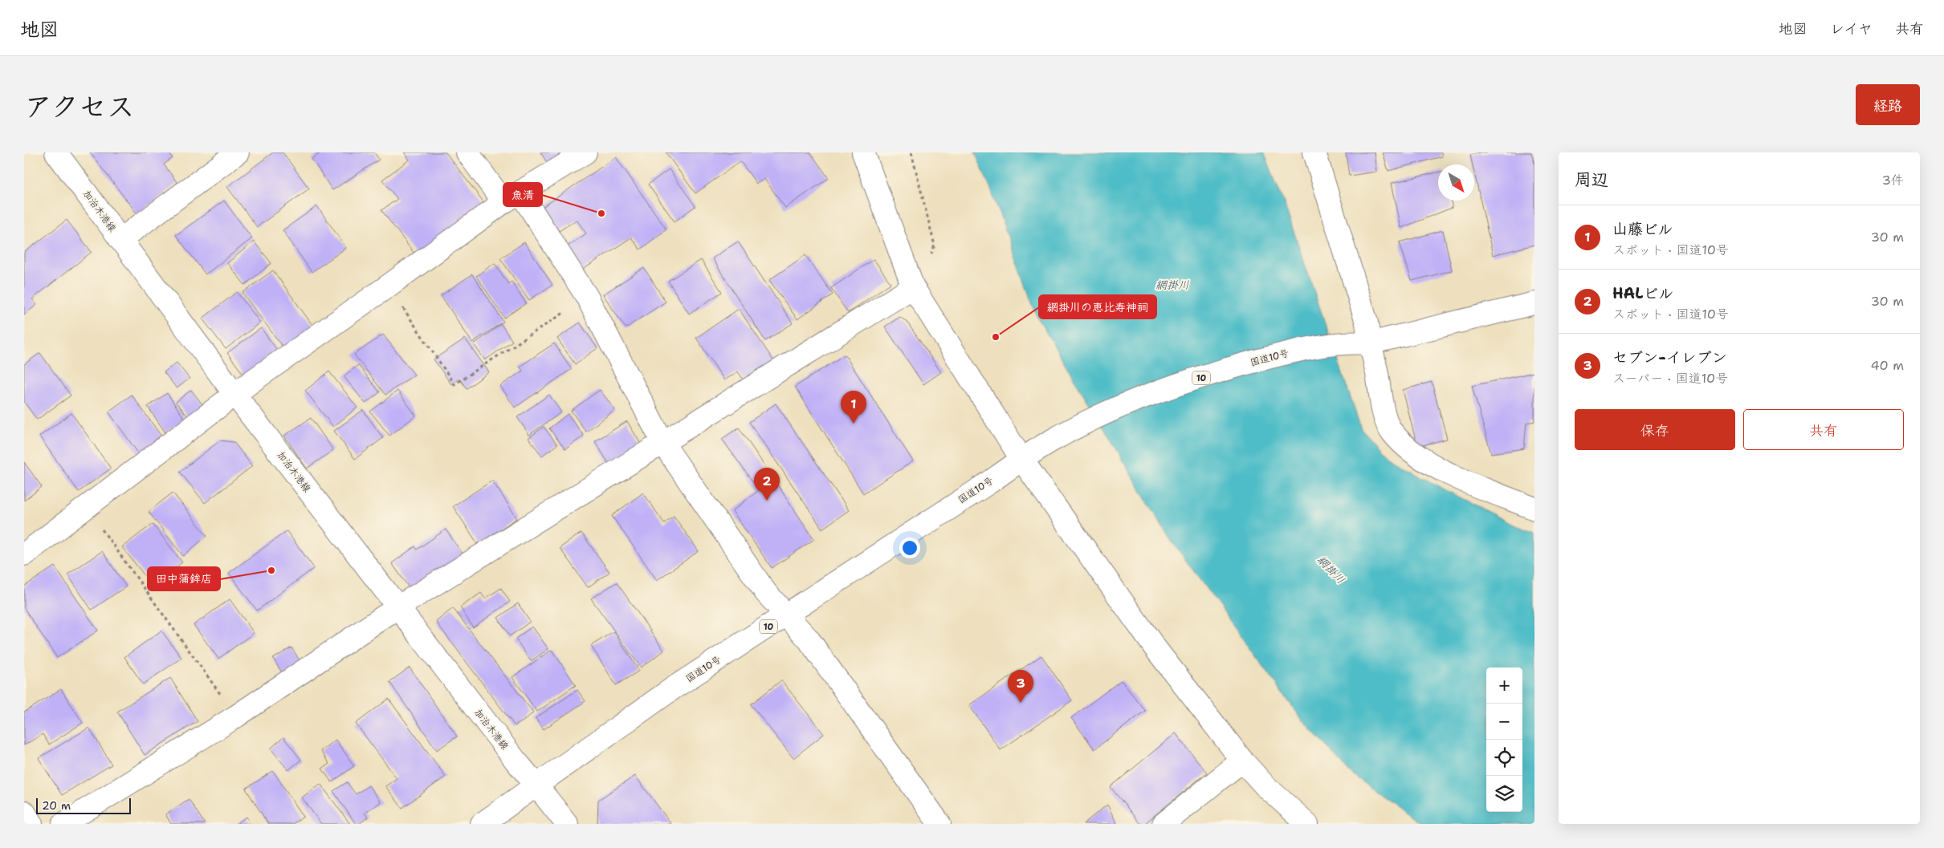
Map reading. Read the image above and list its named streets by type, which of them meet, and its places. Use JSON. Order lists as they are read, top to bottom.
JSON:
{
  "streets": {
    "main road": ["加治木港線", "国道10号", "10"]
  },
  "crossings": [
    ["加治木港線", "国道10号"]
  ],
  "water": ["網掛川"],
  "places": ["魚清", "網掛川の恵比寿神祠", "田中蒲鉾店"],
  "scale_bar": "20 m",
  "north": "bottom right",
  "page": {
    "header": "地図",
    "nav": ["地図", "レイヤ", "共有"],
    "title": "アクセス",
    "buttons": [
      "経路",
      ["保存", "共有"]
    ],
    "heading": ["周辺", "3件"],
    "list": [
      {
        "mark": "1",
        "name": "山藤ビル",
        "note": "スポット · 国道10号",
        "value": "30 m"
      },
      {
        "mark": "2",
        "name": "HALビル",
        "note": "スポット · 国道10号",
        "value": "30 m"
      },
      {
        "mark": "3",
        "name": "セブン-イレブン",
        "note": "スーパー · 国道10号",
        "value": "40 m"
      }
    ],
    "pins": ["1", "2", "3"],
    "map_buttons": ["+", "−"],
    "scale": "20 m"
  }
}
